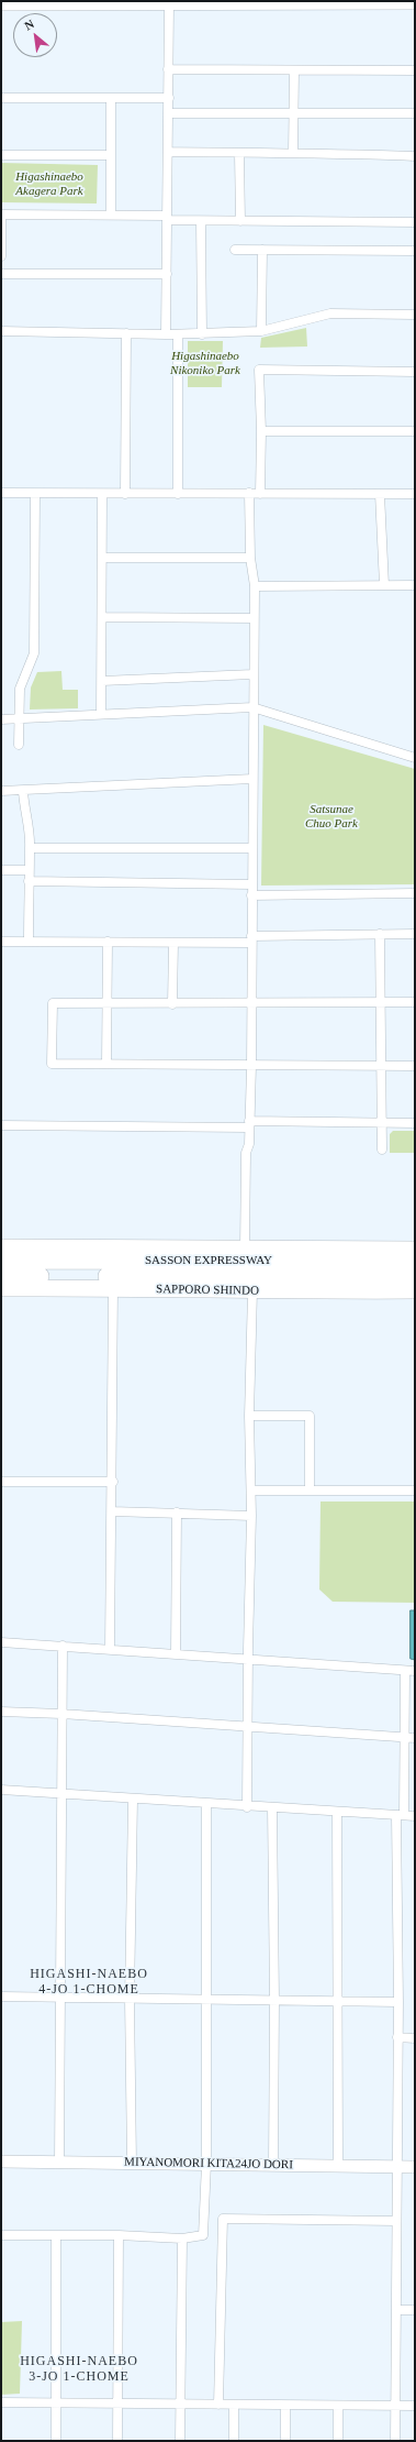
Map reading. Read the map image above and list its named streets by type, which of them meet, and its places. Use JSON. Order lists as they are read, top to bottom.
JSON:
{
  "streets": {
    "highway": ["SASSON EXPRESSWAY", "SAPPORO SHINDO"],
    "street": ["MIYANOMORI KITA24JO DORI"]
  },
  "districts": ["HIGASHI-NAEBO 4-JO 1-CHOME", "HIGASHI-NAEBO 3-JO 1-CHOME"],
  "parks": ["Higashinaebo Akagera Park", "Higashinaebo Nikoniko Park", "Satsunae Chuo Park"],
  "north": "top left"
}
